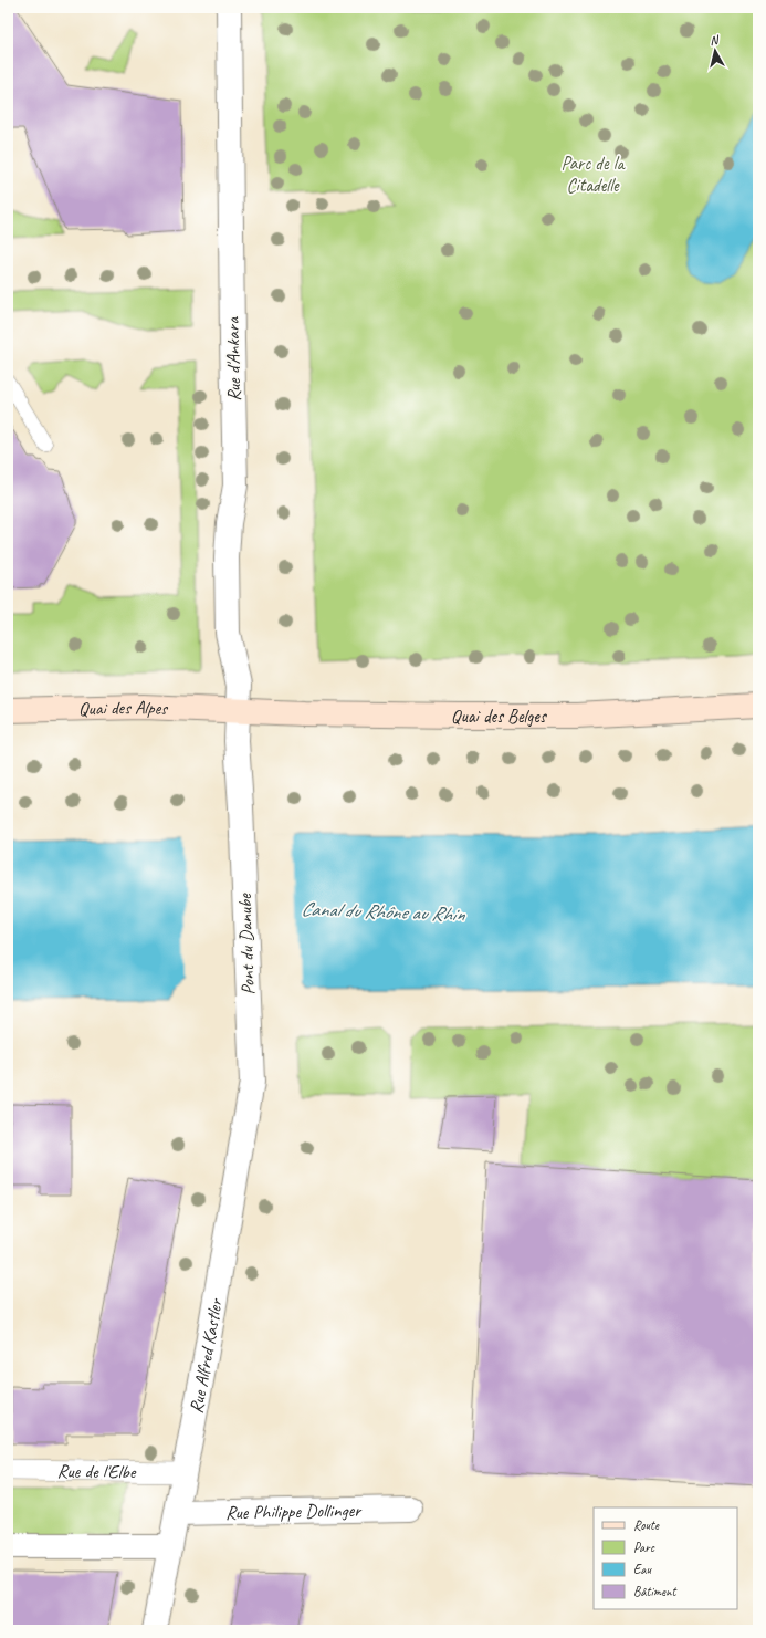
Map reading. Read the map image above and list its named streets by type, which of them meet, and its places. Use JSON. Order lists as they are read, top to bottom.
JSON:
{
  "streets": {
    "main road": ["Quai des Alpes", "Quai des Belges"],
    "street": [
      "Rue d'Ankara",
      "Pont du Danube",
      "Rue Alfred Kastler",
      "Rue de l'Elbe",
      "Rue Philippe Dollinger"
    ]
  },
  "crossings": [
    ["Rue d'Ankara", "Quai des Alpes"],
    ["Rue d'Ankara", "Quai des Belges"],
    ["Rue d'Ankara", "Pont du Danube"],
    ["Quai des Alpes", "Quai des Belges"],
    ["Quai des Alpes", "Pont du Danube"],
    ["Quai des Belges", "Pont du Danube"],
    ["Pont du Danube", "Rue Alfred Kastler"],
    ["Rue Alfred Kastler", "Rue de l'Elbe"],
    ["Rue Alfred Kastler", "Rue Philippe Dollinger"]
  ],
  "water": ["Canal du Rhône au Rhin"],
  "parks": ["Parc de la Citadelle"],
  "legend": [
    "Route",
    "Parc",
    "Eau",
    "Bâtiment"
  ],
  "north": "top"
}
